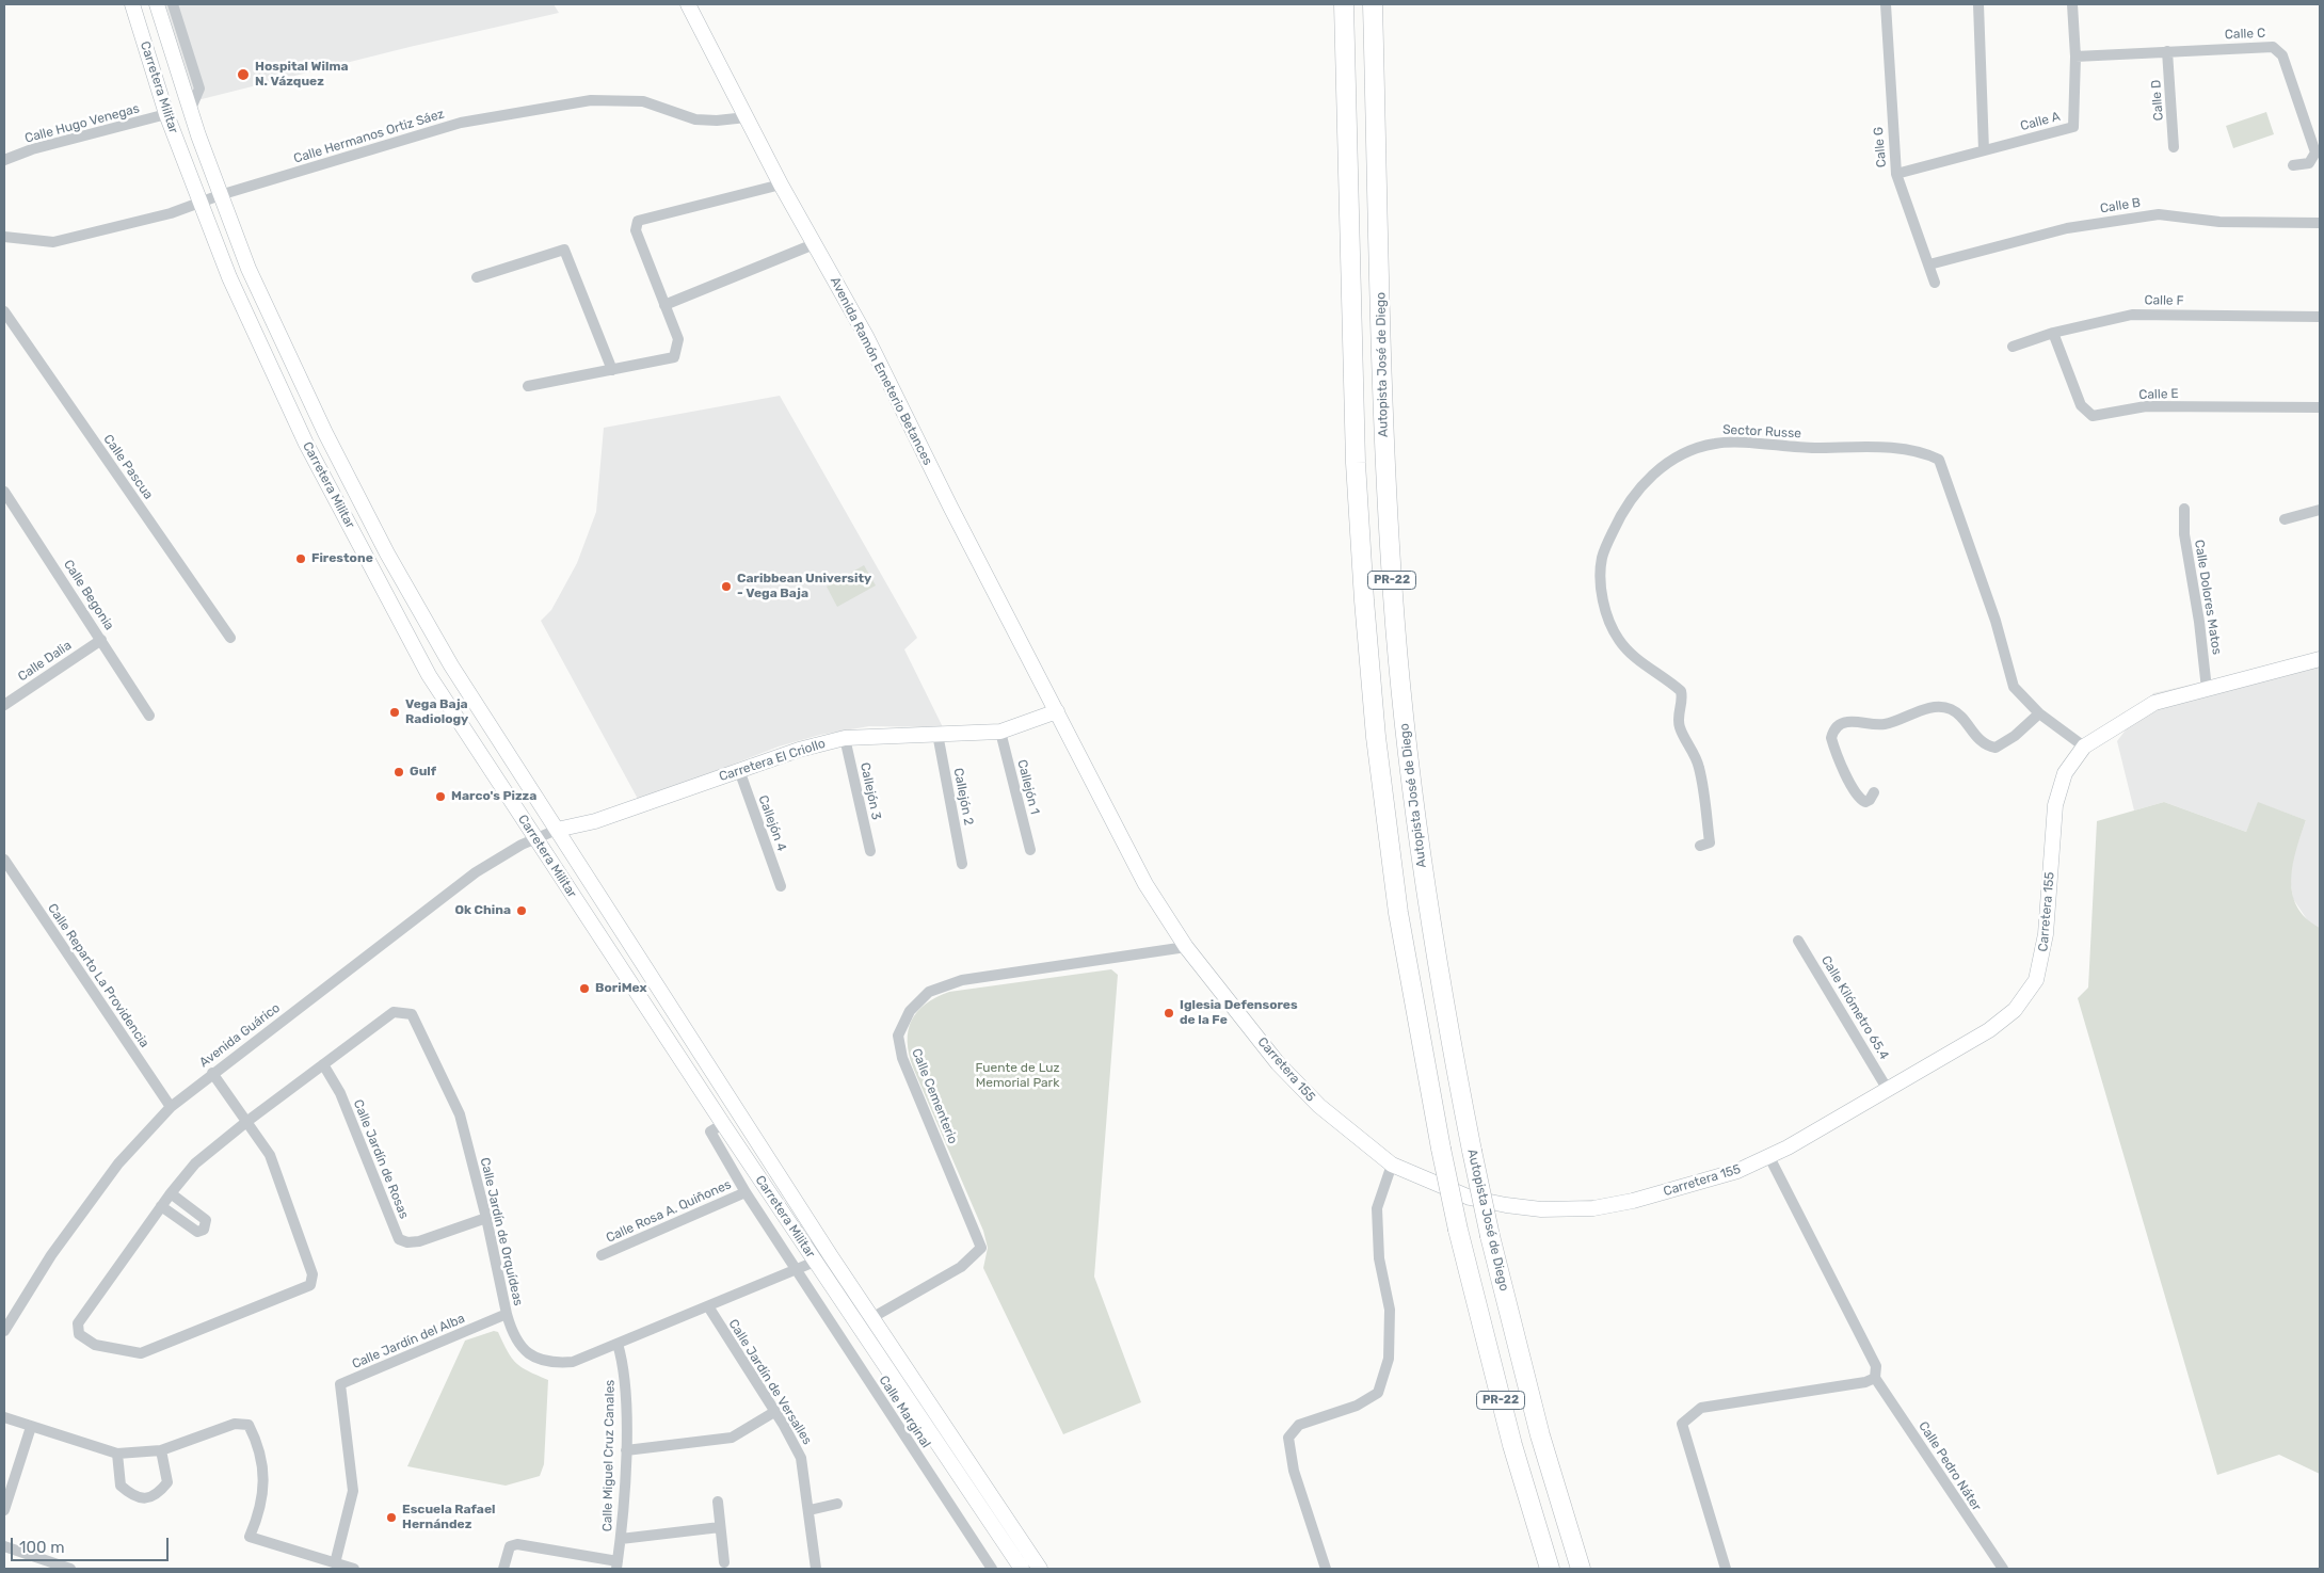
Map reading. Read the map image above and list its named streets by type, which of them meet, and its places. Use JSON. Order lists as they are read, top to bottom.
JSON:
{
  "streets": {
    "highway": ["Autopista José de Diego", "PR-22"],
    "main road": [
      "Carretera Militar",
      "Avenida Ramón Emeterio Betances",
      "Carretera El Criollo",
      "Carretera 155"
    ],
    "street": [
      "Calle C",
      "Calle D",
      "Calle A",
      "Calle Hugo Venegas",
      "Calle Hermanos Ortiz Sáez",
      "Calle G",
      "Calle B",
      "Calle F",
      "Calle E",
      "Sector Russe",
      "Calle Pascua",
      "Calle Begonia",
      "Calle Dolores Matos",
      "Calle Dalia",
      "Callejón 1",
      "Callejón 3",
      "Callejón 2",
      "Callejón 4",
      "Calle Reparto La Providencia",
      "Calle Kilómetro 65.4",
      "Avenida Guárico",
      "Calle Cementerio",
      "Calle Jardín de Rosas",
      "Calle Rosa A. Quiñones",
      "Calle Jardín de Orquídeas",
      "Calle Jardín del Alba",
      "Calle Jardín de Versalles",
      "Calle Marginal",
      "Calle Miguel Cruz Canales",
      "Calle Pedro Náter"
    ]
  },
  "crossings": [
    ["Calle C", "Calle D"],
    ["Calle C", "Calle A"],
    ["Carretera Militar", "Calle Hugo Venegas"],
    ["Carretera Militar", "Calle Hermanos Ortiz Sáez"],
    ["Carretera Militar", "Carretera El Criollo"],
    ["Carretera Militar", "Avenida Guárico"],
    ["Carretera Militar", "Calle Cementerio"],
    ["Carretera Militar", "Calle Jardín de Orquídeas"],
    ["Carretera Militar", "Calle Marginal"],
    ["Calle A", "Calle G"],
    ["Calle Hermanos Ortiz Sáez", "Avenida Ramón Emeterio Betances"],
    ["Calle G", "Calle B"],
    ["Calle F", "Calle E"],
    ["Avenida Ramón Emeterio Betances", "Carretera El Criollo"],
    ["Avenida Ramón Emeterio Betances", "Carretera 155"],
    ["Sector Russe", "Carretera 155"],
    ["Calle Begonia", "Calle Dalia"],
    ["Calle Dolores Matos", "Carretera 155"],
    ["Carretera El Criollo", "Callejón 1"],
    ["Carretera El Criollo", "Callejón 3"],
    ["Carretera El Criollo", "Callejón 2"],
    ["Carretera El Criollo", "Callejón 4"],
    ["Carretera El Criollo", "Carretera 155"],
    ["Carretera El Criollo", "Avenida Guárico"],
    ["Carretera 155", "Calle Kilómetro 65.4"],
    ["Carretera 155", "Calle Cementerio"],
    ["Calle Reparto La Providencia", "Avenida Guárico"],
    ["Avenida Guárico", "Calle Jardín de Orquídeas"],
    ["Calle Jardín de Rosas", "Calle Jardín de Orquídeas"],
    ["Calle Rosa A. Quiñones", "Calle Marginal"],
    ["Calle Jardín de Orquídeas", "Calle Jardín del Alba"],
    ["Calle Jardín de Orquídeas", "Calle Jardín de Versalles"],
    ["Calle Jardín de Orquídeas", "Calle Marginal"],
    ["Calle Jardín de Orquídeas", "Calle Miguel Cruz Canales"]
  ],
  "parks": ["Fuente de Luz Memorial Park"],
  "places": [
    "Hospital Wilma N. Vázquez",
    "Firestone",
    "Caribbean University - Vega Baja",
    "Vega Baja Radiology",
    "Gulf",
    "Marco's Pizza",
    "Ok China",
    "BoriMex",
    "Iglesia Defensores de la Fe",
    "Escuela Rafael Hernández"
  ],
  "scale_bar": "100 m"
}
